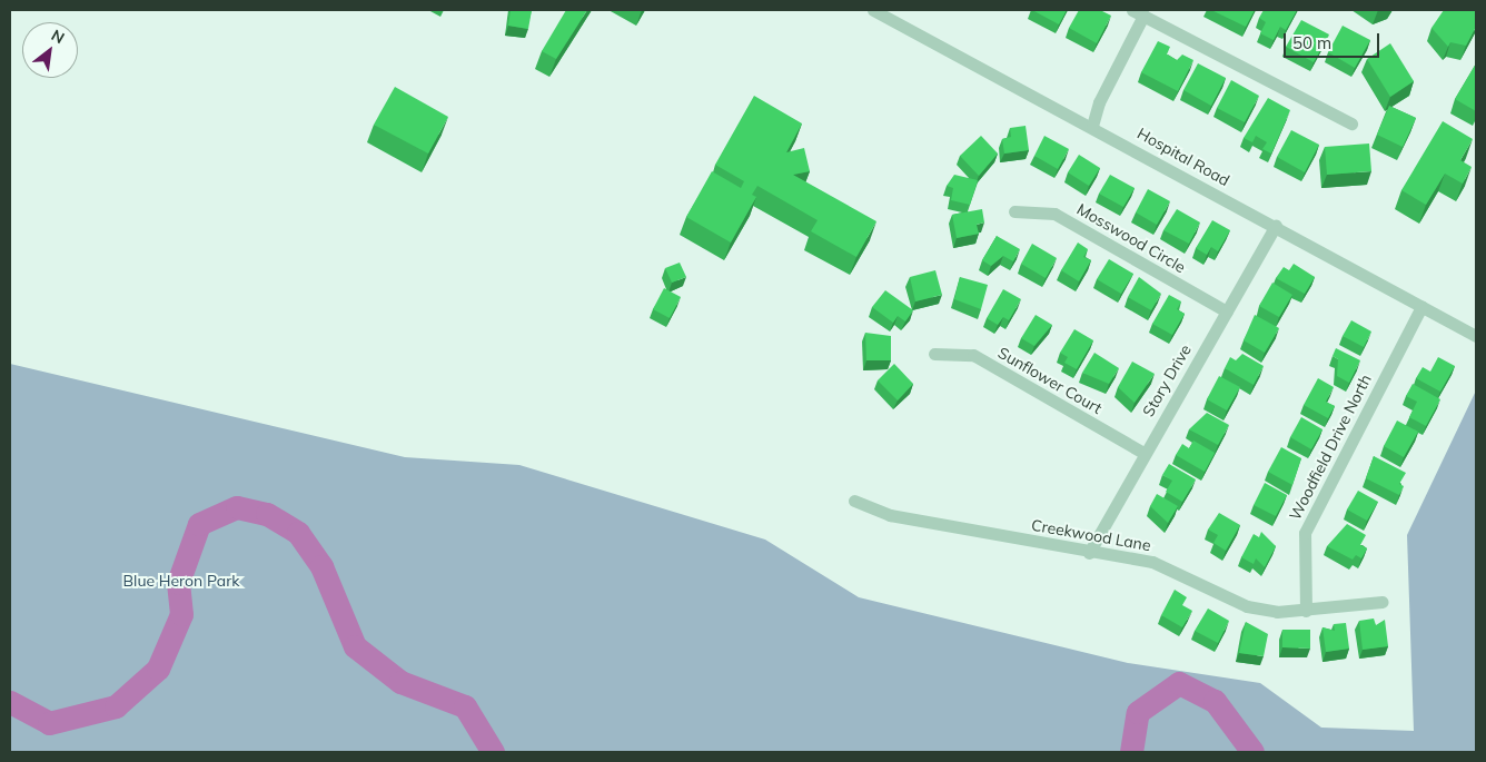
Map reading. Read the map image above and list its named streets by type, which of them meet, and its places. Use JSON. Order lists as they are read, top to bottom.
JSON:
{
  "streets": {
    "street": [
      "Hospital Road",
      "Mosswood Circle",
      "Sunflower Court",
      "Story Drive",
      "Woodfield Drive North",
      "Creekwood Lane"
    ]
  },
  "crossings": [
    ["Hospital Road", "Story Drive"],
    ["Hospital Road", "Woodfield Drive North"],
    ["Mosswood Circle", "Story Drive"],
    ["Sunflower Court", "Story Drive"],
    ["Story Drive", "Creekwood Lane"],
    ["Woodfield Drive North", "Creekwood Lane"]
  ],
  "parks": ["Blue Heron Park"],
  "scale_bar": "50 m",
  "north": "top right"
}
